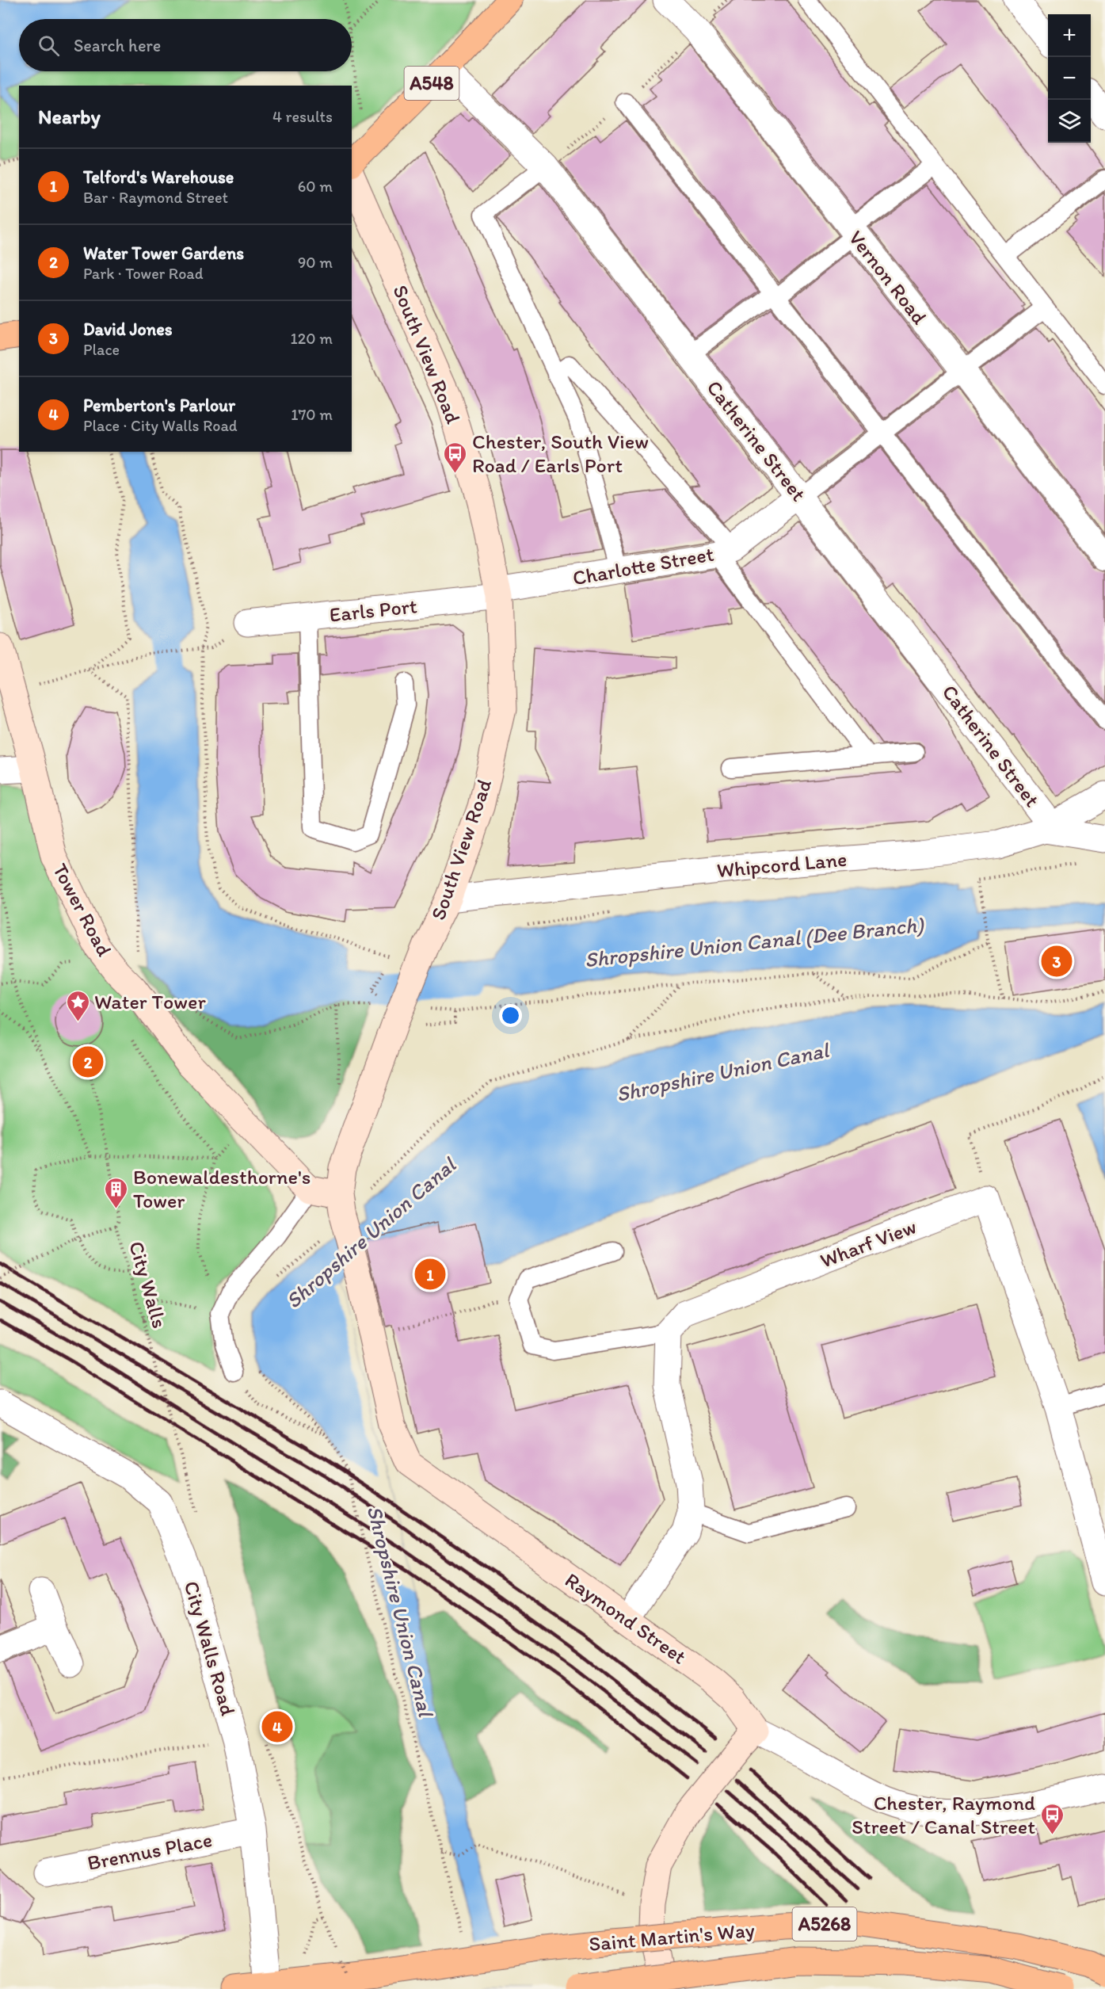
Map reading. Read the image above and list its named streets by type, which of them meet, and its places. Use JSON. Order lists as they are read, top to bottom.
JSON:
{
  "streets": {
    "main road": ["A548", "A5268", "Saint Martin's Way"],
    "street": [
      "Vernon Road",
      "South View Road",
      "Catherine Street",
      "Charlotte Street",
      "Earls Port",
      "Whipcord Lane",
      "Tower Road",
      "Wharf View",
      "Raymond Street",
      "City Walls Road",
      "Brennus Place"
    ],
    "path": ["City Walls"]
  },
  "crossings": [
    ["A548", "Catherine Street"],
    ["South View Road", "Charlotte Street"],
    ["South View Road", "Earls Port"],
    ["South View Road", "Whipcord Lane"],
    ["South View Road", "Raymond Street"],
    ["Catherine Street", "Charlotte Street"],
    ["Catherine Street", "Whipcord Lane"],
    ["Charlotte Street", "Earls Port"],
    ["City Walls Road", "Brennus Place"],
    ["City Walls Road", "Saint Martin's Way"]
  ],
  "water": ["Shropshire Union Canal (Dee Branch)", "Shropshire Union Canal"],
  "places": {
    "bus stop": ["Chester, South View Road / Earls Port", "Chester, Raymond Street / Canal Street"],
    "place": ["Water Tower"],
    "building": ["Bonewaldesthorne's Tower"]
  },
  "page": {
    "map_buttons": ["+", "−"],
    "search": "Search here",
    "heading": ["Nearby", "4 results"],
    "list": [
      {
        "mark": "1",
        "name": "Telford's Warehouse",
        "note": "Bar · Raymond Street",
        "value": "60 m"
      },
      {
        "mark": "2",
        "name": "Water Tower Gardens",
        "note": "Park · Tower Road",
        "value": "90 m"
      },
      {
        "mark": "3",
        "name": "David Jones",
        "note": "Place",
        "value": "120 m"
      },
      {
        "mark": "4",
        "name": "Pemberton's Parlour",
        "note": "Place · City Walls Road",
        "value": "170 m"
      }
    ],
    "pins": [
      "3",
      "2",
      "1",
      "4"
    ]
  }
}
